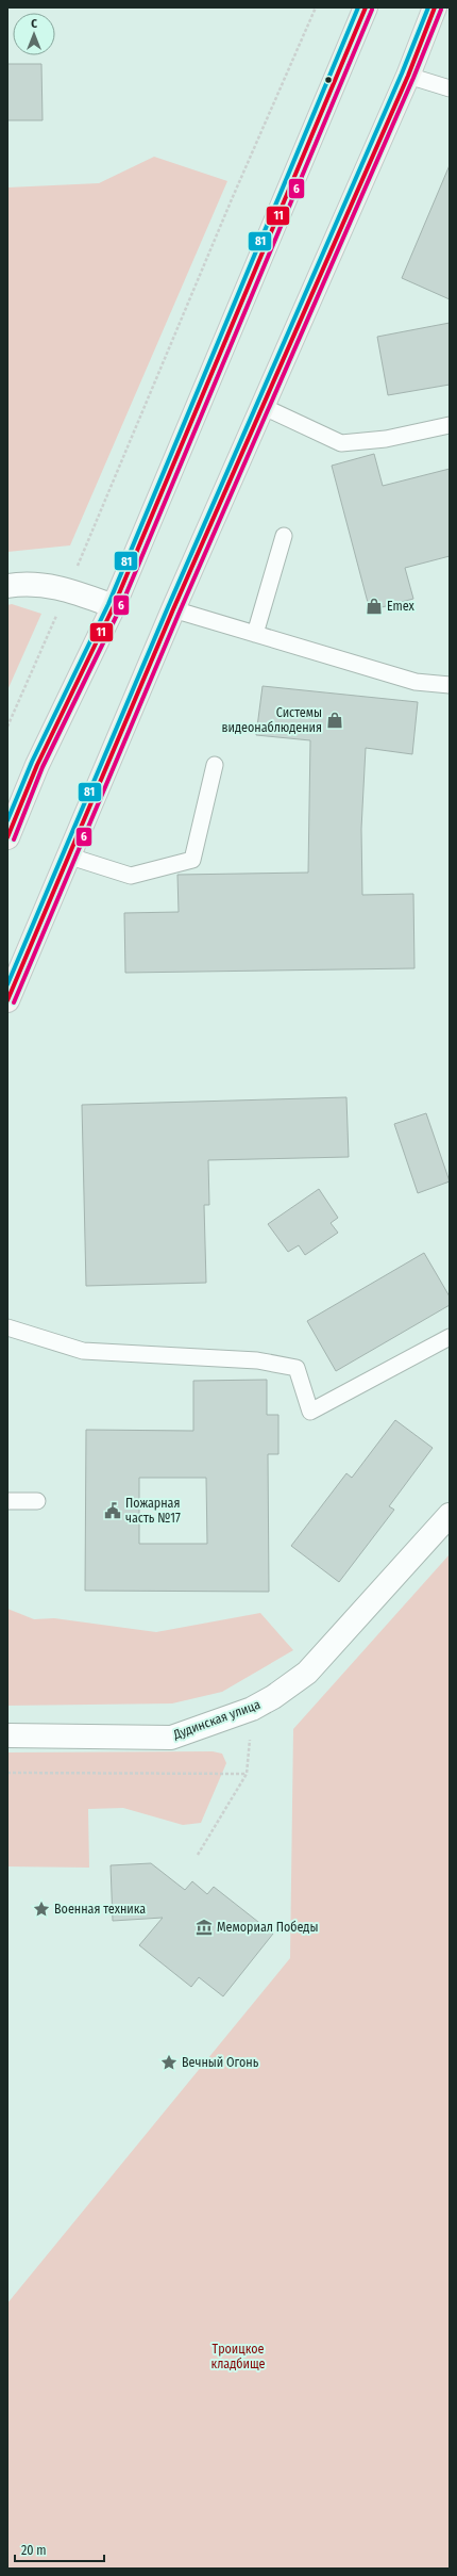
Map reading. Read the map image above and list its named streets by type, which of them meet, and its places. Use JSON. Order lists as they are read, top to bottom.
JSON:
{
  "streets": {
    "street": ["Дудинская улица"]
  },
  "parks": ["Троицкое кладбище"],
  "places": {
    "shop": ["Emex", "Системы видеонаблюдения"],
    "public building": ["Пожарная часть №17"],
    "place": ["Военная техника", "Вечный Огонь"],
    "museum": ["Мемориал Победы"]
  },
  "lines": ["transit line 11", "transit line 81", "transit line 6"],
  "scale_bar": "20 m",
  "north": "top"
}
